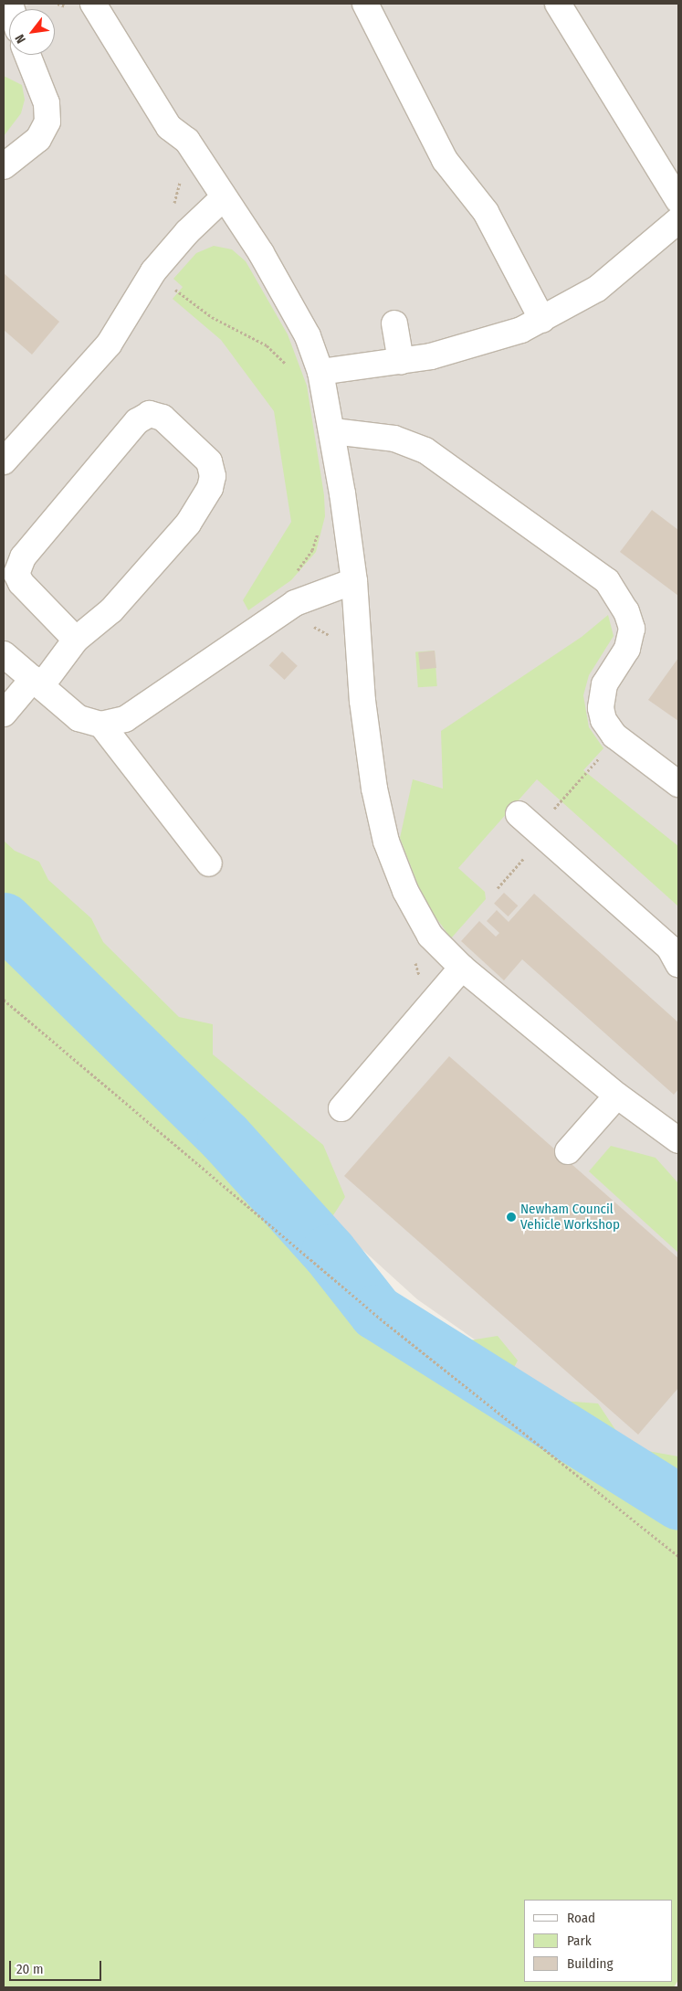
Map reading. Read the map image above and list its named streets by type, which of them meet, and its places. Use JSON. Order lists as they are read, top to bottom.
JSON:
{
  "places": ["Newham Council Vehicle Workshop"],
  "legend": ["Road", "Park", "Building"],
  "scale_bar": "20 m",
  "north": "bottom left"
}
